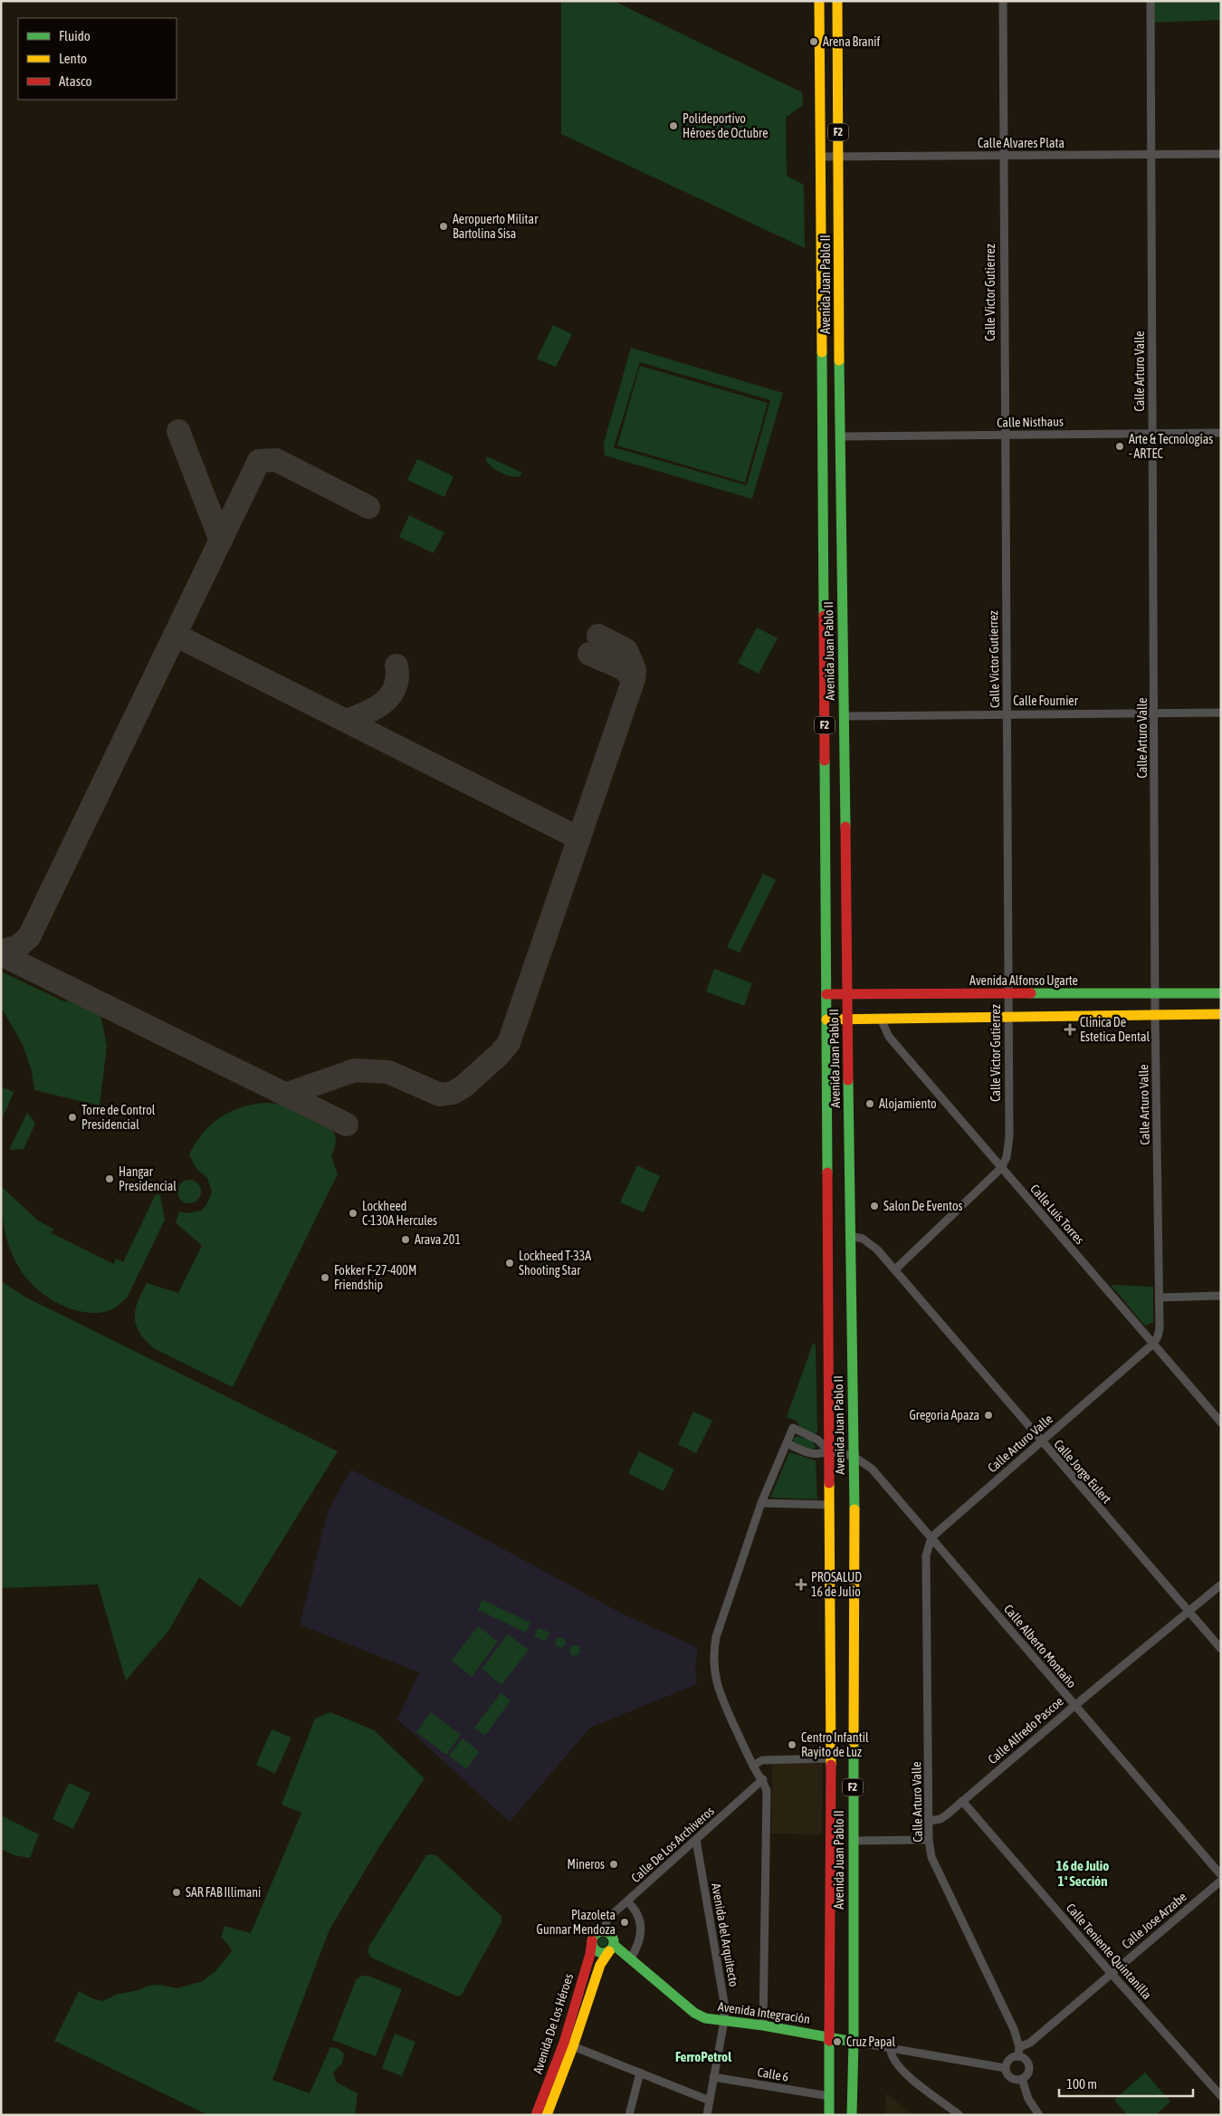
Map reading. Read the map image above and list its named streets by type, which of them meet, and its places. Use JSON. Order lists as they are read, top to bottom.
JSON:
{
  "streets": {
    "main road": [
      "F2",
      "Avenida Juan Pablo II",
      "Avenida Alfonso Ugarte",
      "Avenida Integración",
      "Avenida De Los Héroes"
    ],
    "street": [
      "Calle Alvares Plata",
      "Calle Victor Gutierrez",
      "Calle Arturo Valle",
      "Calle Nisthaus",
      "Calle Fournier",
      "Calle Luis Torres",
      "Calle Jorge Eulert",
      "Calle Alberto Montaño",
      "Calle Alfredo Pascoe",
      "Calle De Los Archiveros",
      "Calle Jose Arzabe",
      "Avenida del Arquitecto",
      "Calle Teniente Quintanilla",
      "Calle 6"
    ]
  },
  "crossings": [
    ["Calle Alvares Plata", "Avenida Juan Pablo II"],
    ["Calle Alvares Plata", "Calle Victor Gutierrez"],
    ["Calle Alvares Plata", "Calle Arturo Valle"],
    ["Avenida Juan Pablo II", "Calle Nisthaus"],
    ["Avenida Juan Pablo II", "Calle Fournier"],
    ["Avenida Juan Pablo II", "Avenida Alfonso Ugarte"],
    ["Avenida Juan Pablo II", "Calle Jorge Eulert"],
    ["Avenida Juan Pablo II", "Calle Alberto Montaño"],
    ["Avenida Juan Pablo II", "Avenida Integración"],
    ["Avenida Juan Pablo II", "Calle 6"],
    ["Calle Victor Gutierrez", "Calle Nisthaus"],
    ["Calle Victor Gutierrez", "Calle Fournier"],
    ["Calle Victor Gutierrez", "Avenida Alfonso Ugarte"],
    ["Calle Victor Gutierrez", "Calle Luis Torres"],
    ["Calle Victor Gutierrez", "Calle Jorge Eulert"],
    ["Calle Arturo Valle", "Calle Nisthaus"],
    ["Calle Arturo Valle", "Calle Fournier"],
    ["Calle Arturo Valle", "Avenida Alfonso Ugarte"],
    ["Calle Arturo Valle", "Calle Luis Torres"],
    ["Calle Arturo Valle", "Calle Jorge Eulert"],
    ["Calle Arturo Valle", "Calle Alberto Montaño"],
    ["Calle Arturo Valle", "Calle Alfredo Pascoe"],
    ["Calle Arturo Valle", "Calle Jose Arzabe"],
    ["Calle Jorge Eulert", "Calle Alfredo Pascoe"],
    ["Calle Alberto Montaño", "Calle Alfredo Pascoe"],
    ["Calle Alfredo Pascoe", "Calle Teniente Quintanilla"],
    ["Calle De Los Archiveros", "Avenida del Arquitecto"],
    ["Calle De Los Archiveros", "Avenida Integración"],
    ["Calle De Los Archiveros", "Avenida De Los Héroes"],
    ["Calle Jose Arzabe", "Calle Teniente Quintanilla"],
    ["Avenida del Arquitecto", "Avenida Integración"],
    ["Avenida del Arquitecto", "Calle 6"],
    ["Avenida Integración", "Avenida De Los Héroes"]
  ],
  "districts": ["16 de Julio 1ª Sección", "FerroPetrol"],
  "places": {
    "other": [
      "Arena Branif",
      "Polideportivo Héroes de Octubre",
      "Aeropuerto Militar Bartolina Sisa",
      "Arte & Tecnologías - ARTEC",
      "Alojamiento",
      "Torre de Control Presidencial",
      "Hangar Presidencial",
      "Salon De Eventos",
      "Lockheed C-130A Hercules",
      "Arava 201",
      "Lockheed T-33A Shooting Star",
      "Fokker F-27-400M Friendship",
      "Gregoria Apaza",
      "Centro Infantil Rayito de Luz",
      "Mineros",
      "SAR FAB Illimani",
      "Plazoleta Gunnar Mendoza",
      "Cruz Papal"
    ],
    "health": ["Clinica De Estetica Dental", "PROSALUD 16 de Julio"]
  },
  "legend": ["Fluido", "Lento", "Atasco"],
  "scale_bar": "100 m"
}
